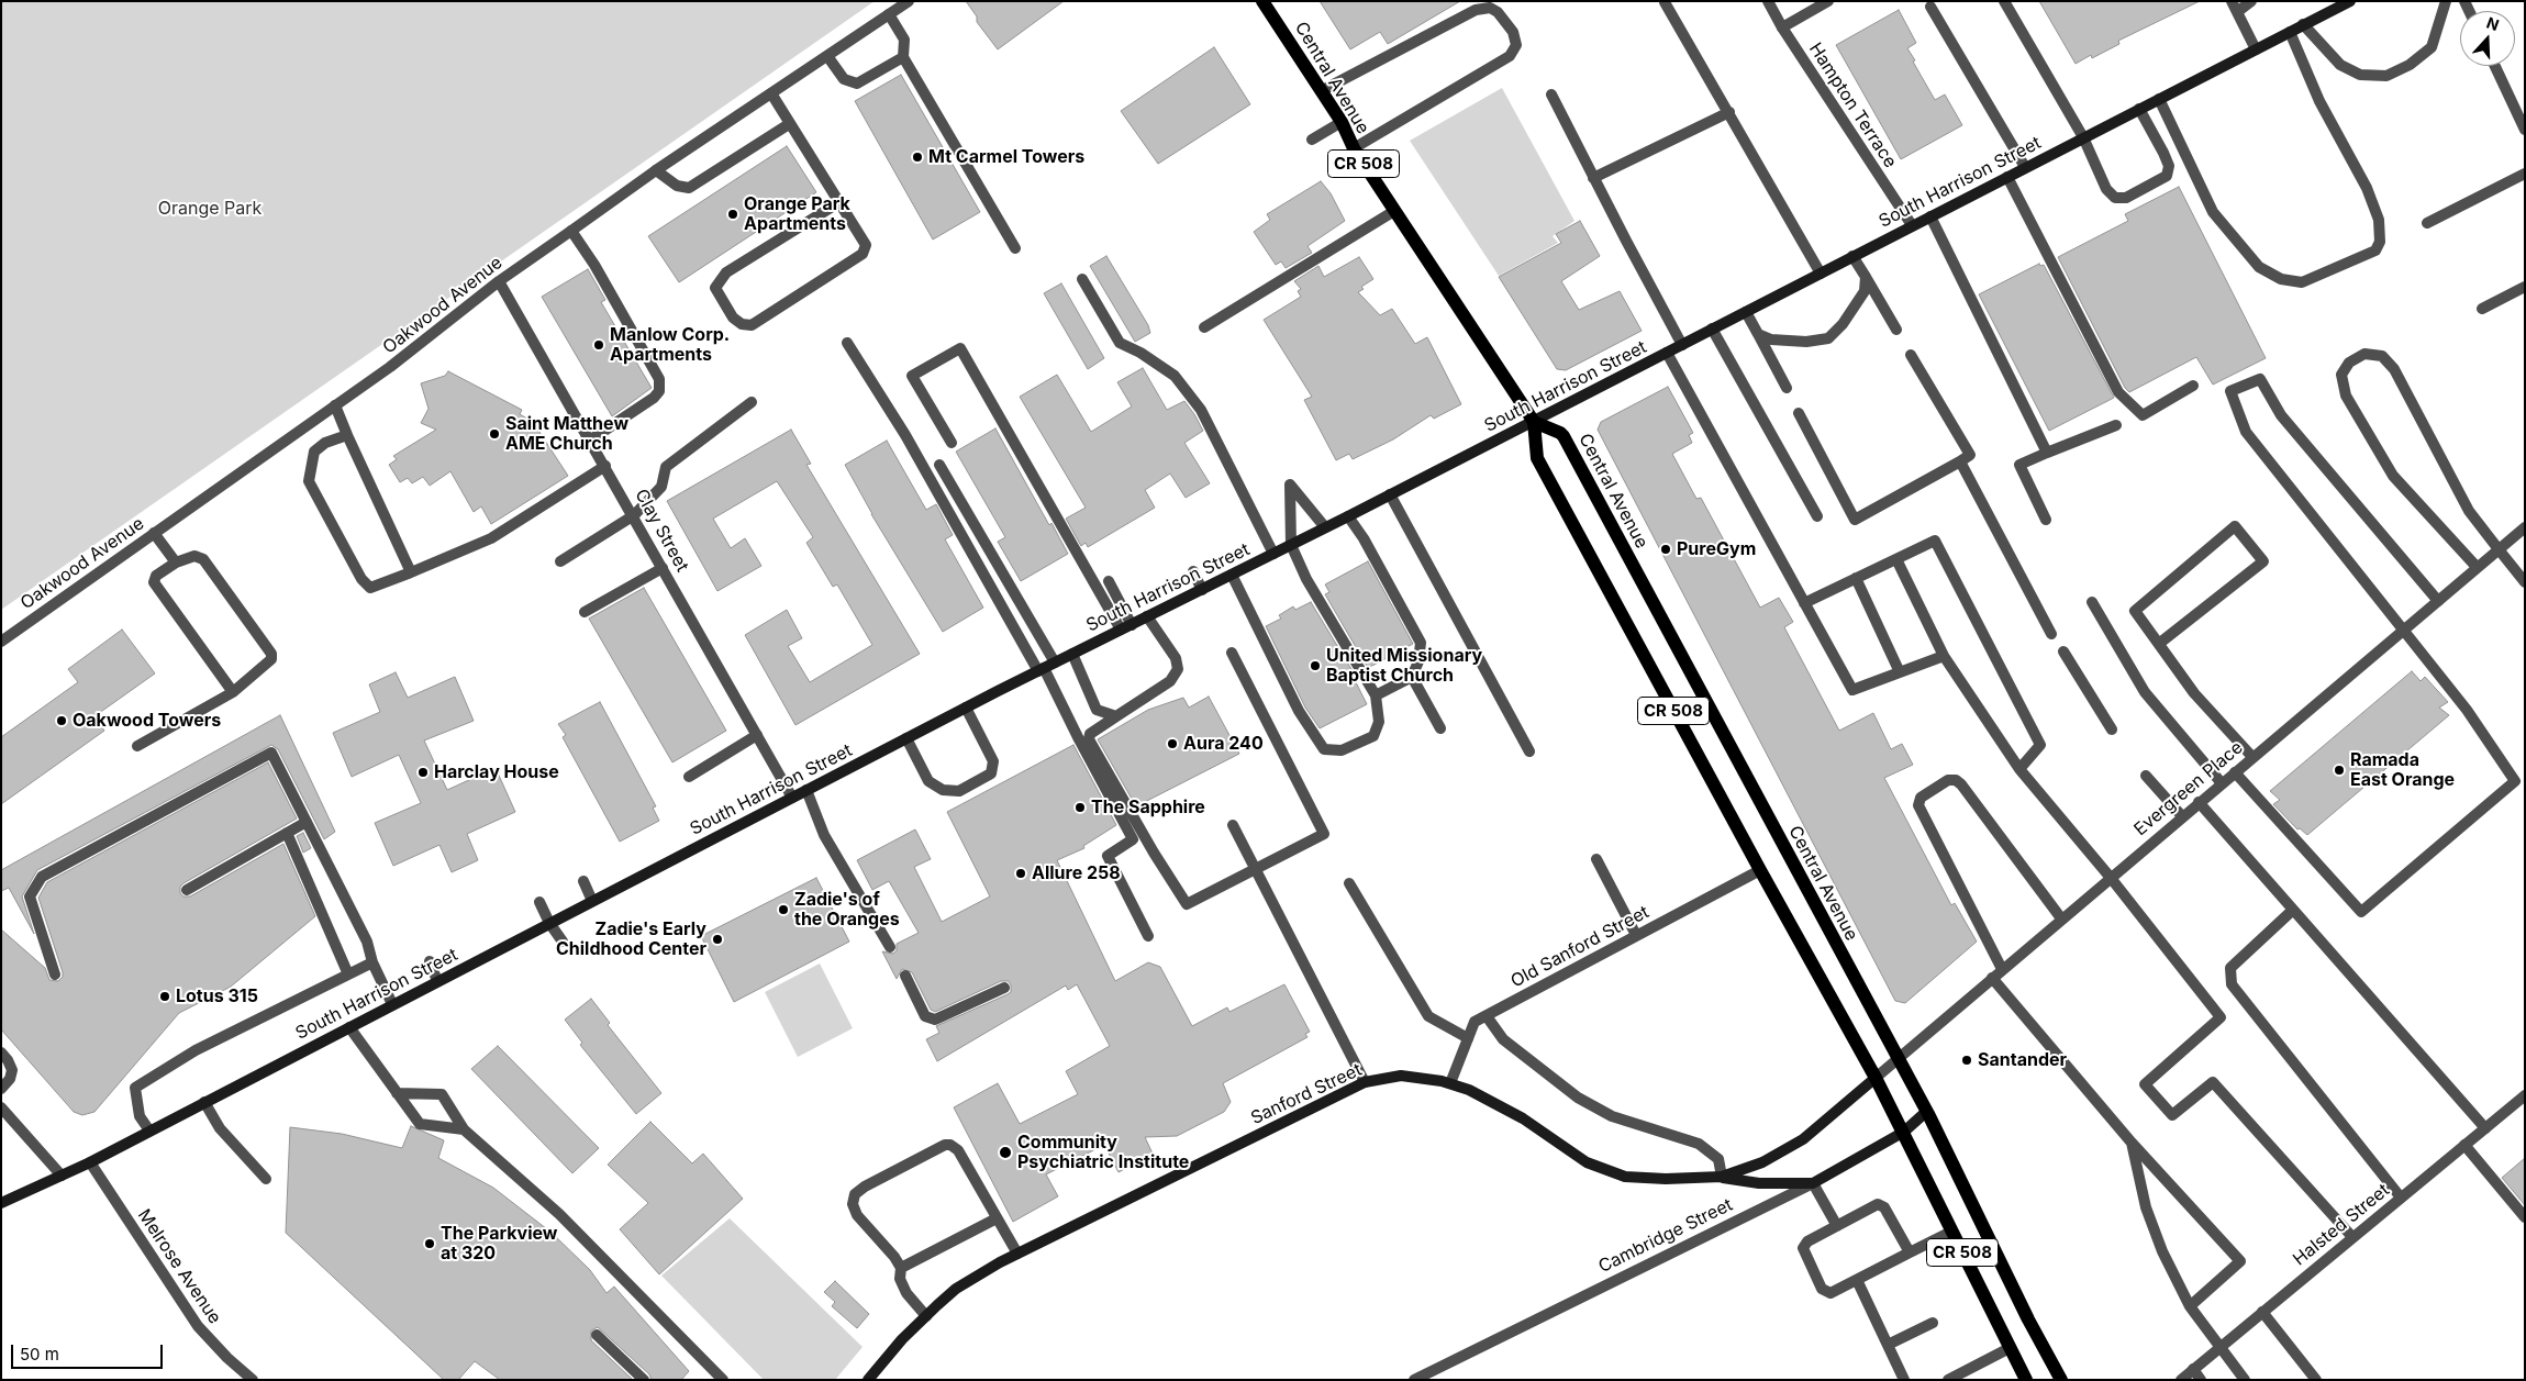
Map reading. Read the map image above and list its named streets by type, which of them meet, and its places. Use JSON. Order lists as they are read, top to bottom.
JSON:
{
  "streets": {
    "main road": [
      "Central Avenue",
      "CR 508",
      "South Harrison Street",
      "Sanford Street",
      "Cambridge Street"
    ],
    "street": [
      "Hampton Terrace",
      "Oakwood Avenue",
      "Clay Street",
      "Evergreen Place",
      "Old Sanford Street",
      "Halsted Street",
      "Melrose Avenue"
    ]
  },
  "crossings": [
    ["Central Avenue", "South Harrison Street"],
    ["Central Avenue", "Evergreen Place"],
    ["Central Avenue", "Old Sanford Street"],
    ["Central Avenue", "Sanford Street"],
    ["Central Avenue", "Cambridge Street"],
    ["Hampton Terrace", "South Harrison Street"],
    ["South Harrison Street", "Clay Street"],
    ["South Harrison Street", "Melrose Avenue"],
    ["Oakwood Avenue", "Clay Street"],
    ["Evergreen Place", "Sanford Street"],
    ["Old Sanford Street", "Sanford Street"]
  ],
  "parks": ["Orange Park"],
  "places": [
    "Mt Carmel Towers",
    "Orange Park Apartments",
    "Manlow Corp. Apartments",
    "Saint Matthew AME Church",
    "PureGym",
    "United Missionary Baptist Church",
    "Oakwood Towers",
    "Aura 240",
    "Ramada East Orange",
    "Harclay House",
    "The Sapphire",
    "Allure 258",
    "Zadie's of the Oranges",
    "Zadie's Early Childhood Center",
    "Lotus 315",
    "Santander",
    "Community Psychiatric Institute",
    "The Parkview at 320"
  ],
  "scale_bar": "50 m",
  "north": "top"
}
